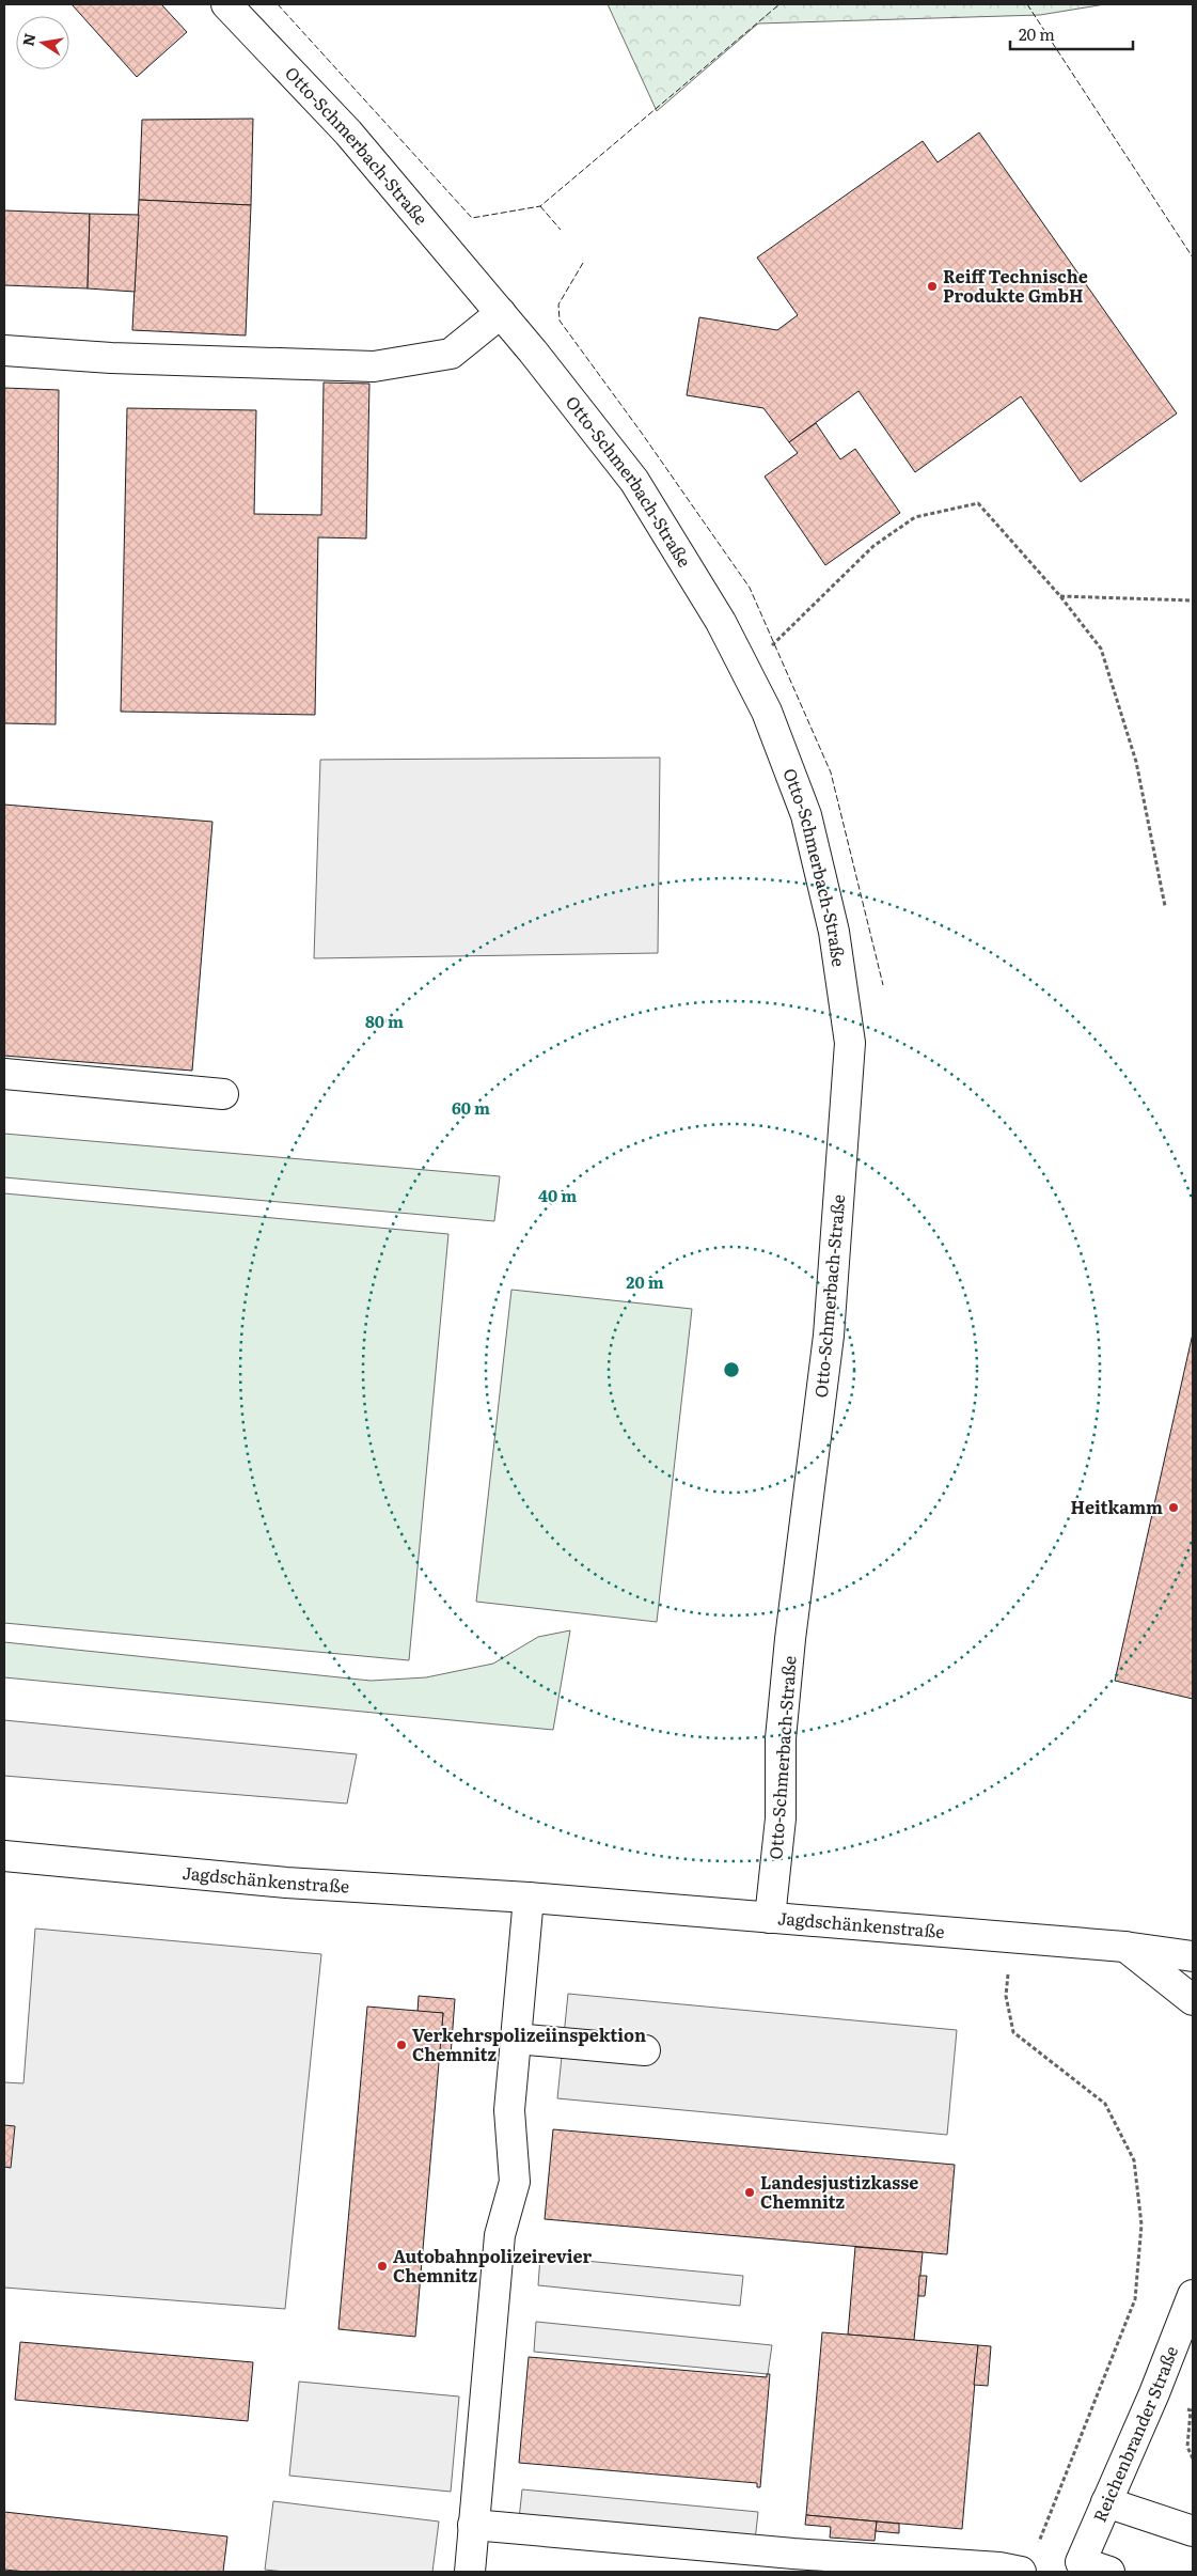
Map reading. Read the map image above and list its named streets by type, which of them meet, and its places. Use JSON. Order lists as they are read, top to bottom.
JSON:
{
  "streets": {
    "street": ["Otto-Schmerbach-Straße", "Jagdschänkenstraße", "Reichenbrander Straße"]
  },
  "crossings": [
    ["Otto-Schmerbach-Straße", "Jagdschänkenstraße"]
  ],
  "places": [
    "Reiff Technische Produkte GmbH",
    "Heitkamm",
    "Verkehrspolizeiinspektion Chemnitz",
    "Landesjustizkasse Chemnitz",
    "Autobahnpolizeirevier Chemnitz"
  ],
  "scale_bar": "20 m",
  "north": "left",
  "rings": [
    "80 m",
    "60 m",
    "40 m",
    "20 m"
  ]
}
